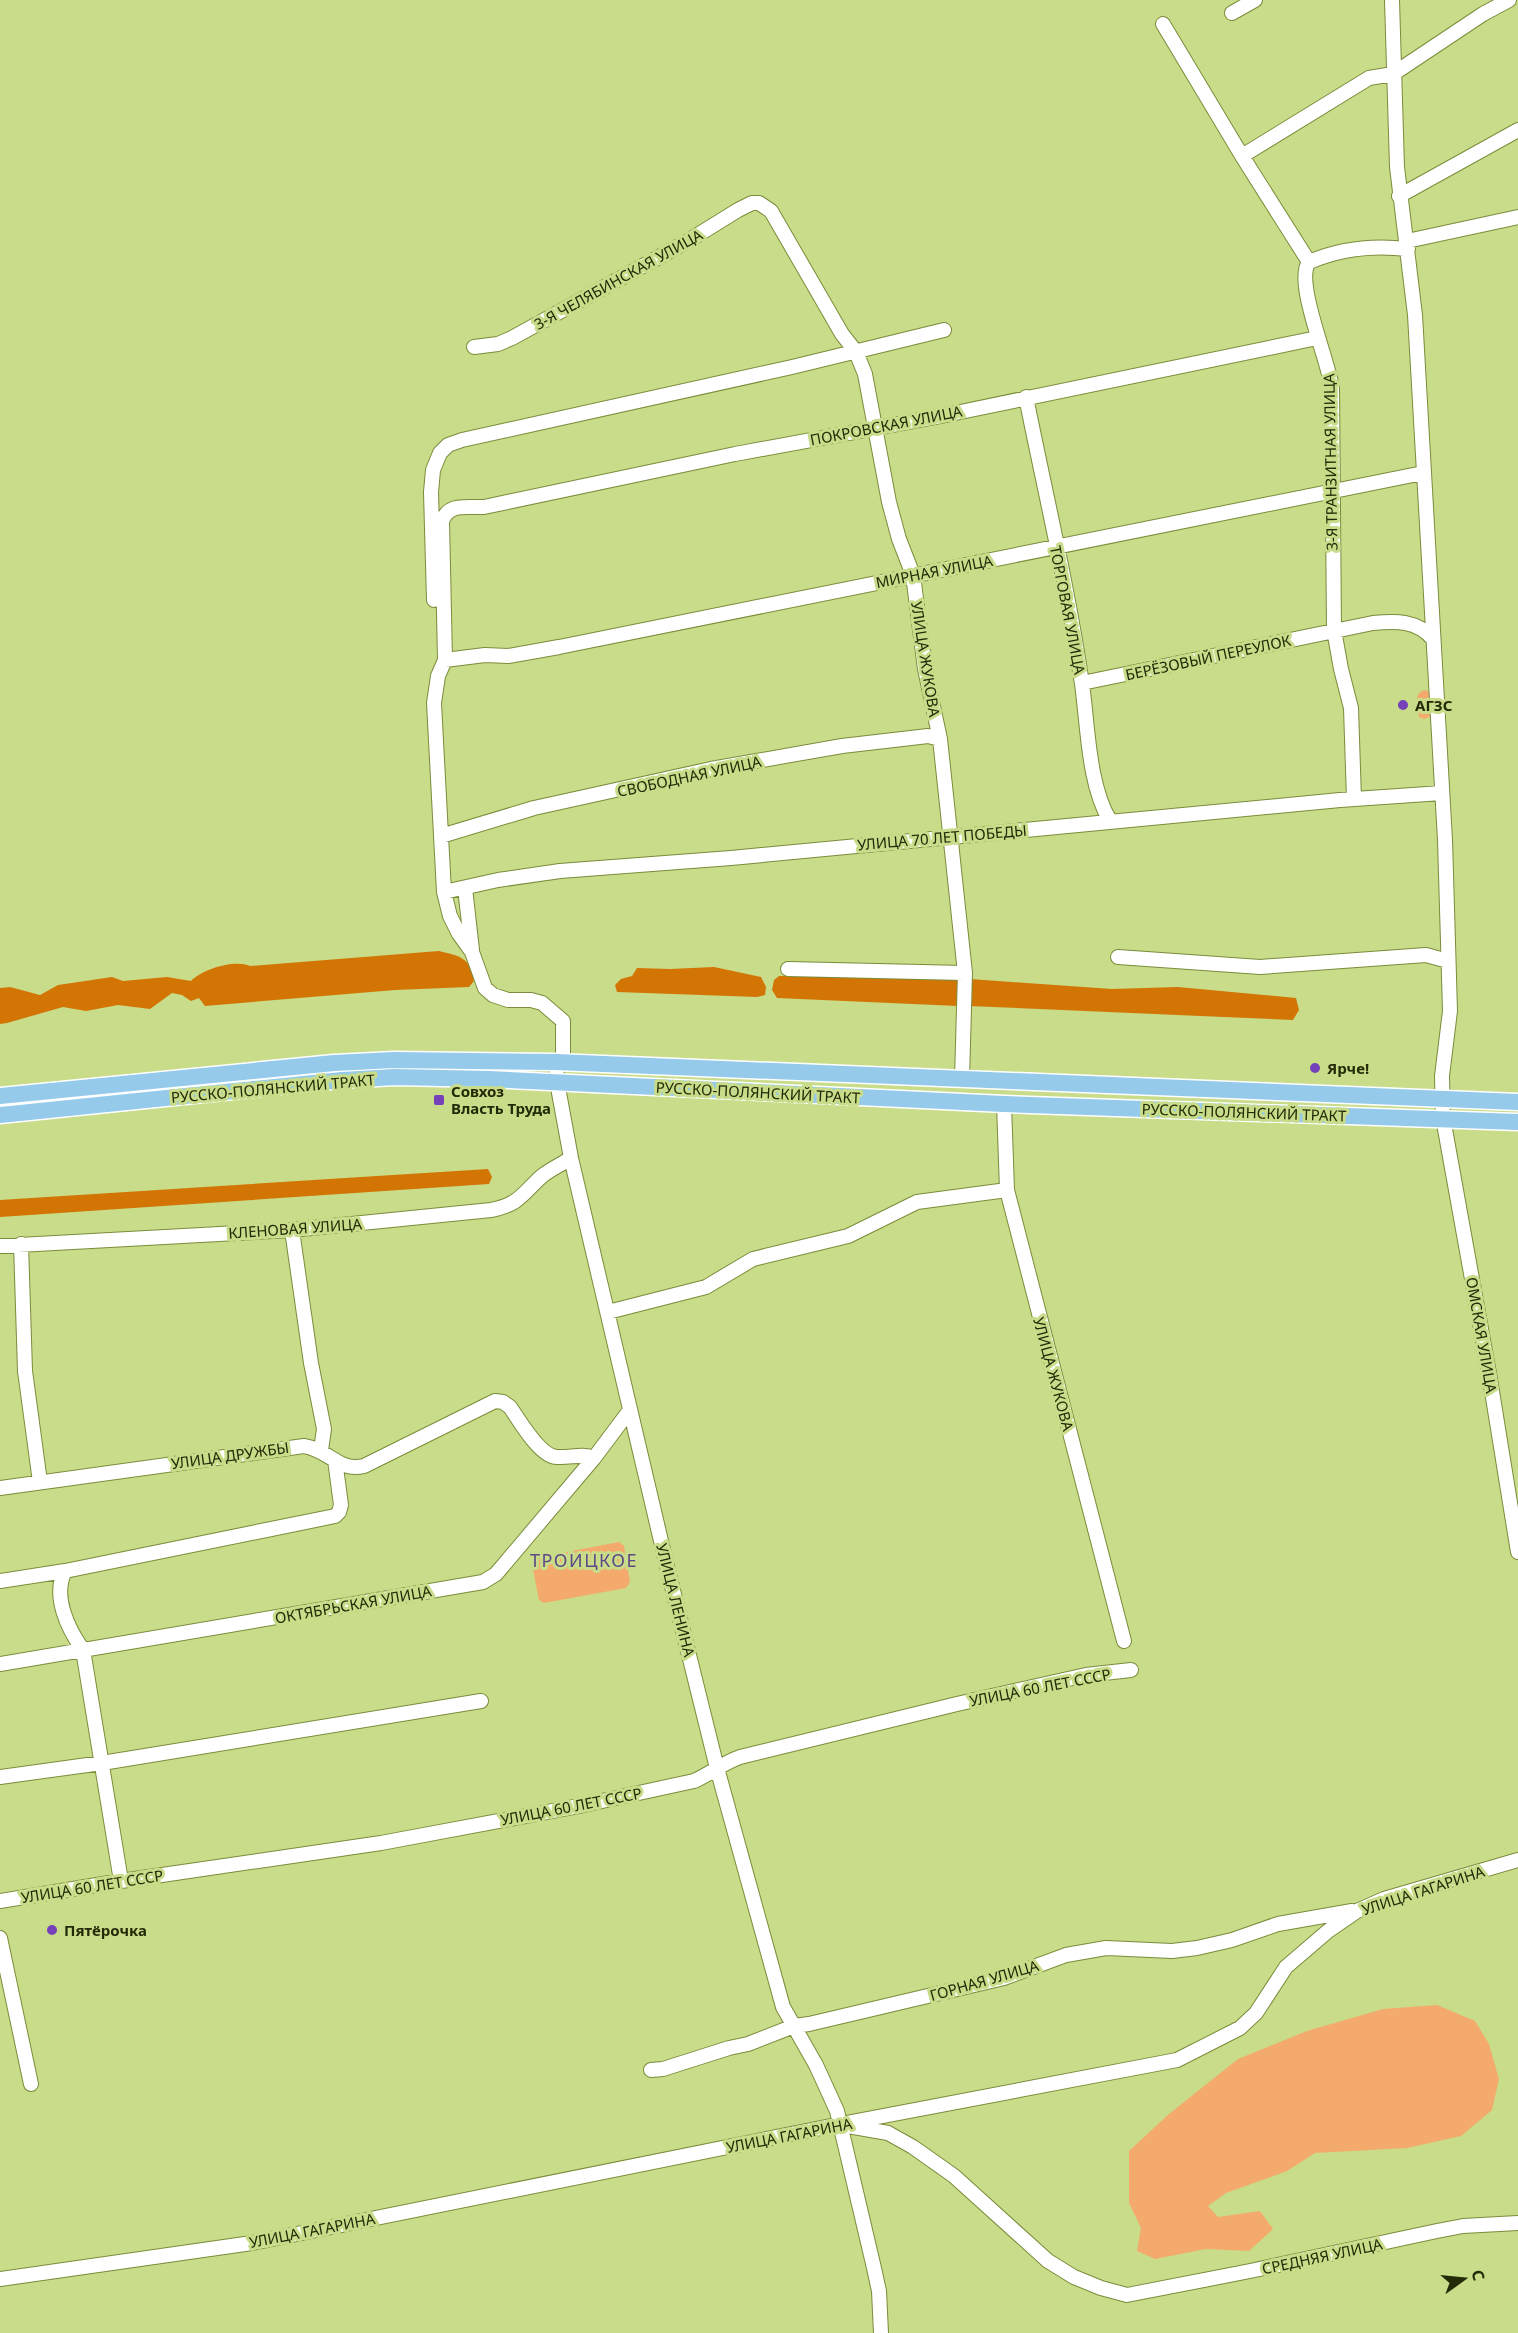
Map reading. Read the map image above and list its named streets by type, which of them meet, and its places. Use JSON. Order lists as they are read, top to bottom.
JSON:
{
  "streets": {
    "main road": ["РУССКО-ПОЛЯНСКИЙ ТРАКТ"],
    "street": [
      "3-Я ЧЕЛЯБИНСКАЯ УЛИЦА",
      "ПОКРОВСКАЯ УЛИЦА",
      "3-Я ТРАНЗИТНАЯ УЛИЦА",
      "МИРНАЯ УЛИЦА",
      "ТОРГОВАЯ УЛИЦА",
      "БЕРЁЗОВЫЙ ПЕРЕУЛОК",
      "УЛИЦА ЖУКОВА",
      "СВОБОДНАЯ УЛИЦА",
      "УЛИЦА 70 ЛЕТ ПОБЕДЫ",
      "КЛЕНОВАЯ УЛИЦА",
      "ОМСКАЯ УЛИЦА",
      "УЛИЦА ДРУЖБЫ",
      "УЛИЦА ЛЕНИНА",
      "ОКТЯБРЬСКАЯ УЛИЦА",
      "УЛИЦА 60 ЛЕТ СССР",
      "УЛИЦА ГАГАРИНА",
      "ГОРНАЯ УЛИЦА",
      "СРЕДНЯЯ УЛИЦА"
    ]
  },
  "crossings": [
    ["3-Я ЧЕЛЯБИНСКАЯ УЛИЦА", "УЛИЦА ЖУКОВА"],
    ["ПОКРОВСКАЯ УЛИЦА", "3-Я ТРАНЗИТНАЯ УЛИЦА"],
    ["ПОКРОВСКАЯ УЛИЦА", "ТОРГОВАЯ УЛИЦА"],
    ["ПОКРОВСКАЯ УЛИЦА", "УЛИЦА ЖУКОВА"],
    ["3-Я ТРАНЗИТНАЯ УЛИЦА", "МИРНАЯ УЛИЦА"],
    ["3-Я ТРАНЗИТНАЯ УЛИЦА", "БЕРЁЗОВЫЙ ПЕРЕУЛОК"],
    ["3-Я ТРАНЗИТНАЯ УЛИЦА", "УЛИЦА 70 ЛЕТ ПОБЕДЫ"],
    ["МИРНАЯ УЛИЦА", "ТОРГОВАЯ УЛИЦА"],
    ["МИРНАЯ УЛИЦА", "УЛИЦА ЖУКОВА"],
    ["МИРНАЯ УЛИЦА", "ОМСКАЯ УЛИЦА"],
    ["ТОРГОВАЯ УЛИЦА", "БЕРЁЗОВЫЙ ПЕРЕУЛОК"],
    ["ТОРГОВАЯ УЛИЦА", "УЛИЦА 70 ЛЕТ ПОБЕДЫ"],
    ["БЕРЁЗОВЫЙ ПЕРЕУЛОК", "ОМСКАЯ УЛИЦА"],
    ["УЛИЦА ЖУКОВА", "СВОБОДНАЯ УЛИЦА"],
    ["УЛИЦА ЖУКОВА", "УЛИЦА 70 ЛЕТ ПОБЕДЫ"],
    ["УЛИЦА ЖУКОВА", "РУССКО-ПОЛЯНСКИЙ ТРАКТ"],
    ["УЛИЦА 70 ЛЕТ ПОБЕДЫ", "ОМСКАЯ УЛИЦА"],
    ["РУССКО-ПОЛЯНСКИЙ ТРАКТ", "ОМСКАЯ УЛИЦА"],
    ["РУССКО-ПОЛЯНСКИЙ ТРАКТ", "УЛИЦА ЛЕНИНА"],
    ["КЛЕНОВАЯ УЛИЦА", "УЛИЦА ЛЕНИНА"],
    ["УЛИЦА ДРУЖБЫ", "ОКТЯБРЬСКАЯ УЛИЦА"],
    ["УЛИЦА ЛЕНИНА", "ОКТЯБРЬСКАЯ УЛИЦА"],
    ["УЛИЦА ЛЕНИНА", "УЛИЦА 60 ЛЕТ СССР"],
    ["УЛИЦА ЛЕНИНА", "УЛИЦА ГАГАРИНА"],
    ["УЛИЦА ЛЕНИНА", "ГОРНАЯ УЛИЦА"],
    ["УЛИЦА ЛЕНИНА", "СРЕДНЯЯ УЛИЦА"],
    ["УЛИЦА ГАГАРИНА", "ГОРНАЯ УЛИЦА"],
    ["УЛИЦА ГАГАРИНА", "СРЕДНЯЯ УЛИЦА"]
  ],
  "districts": ["ТРОИЦКОЕ"],
  "places": {
    "other": ["АГЗС", "Ярче!", "Пятёрочка"],
    "transit": ["Совхоз Власть Труда"]
  },
  "north": "right"
}
